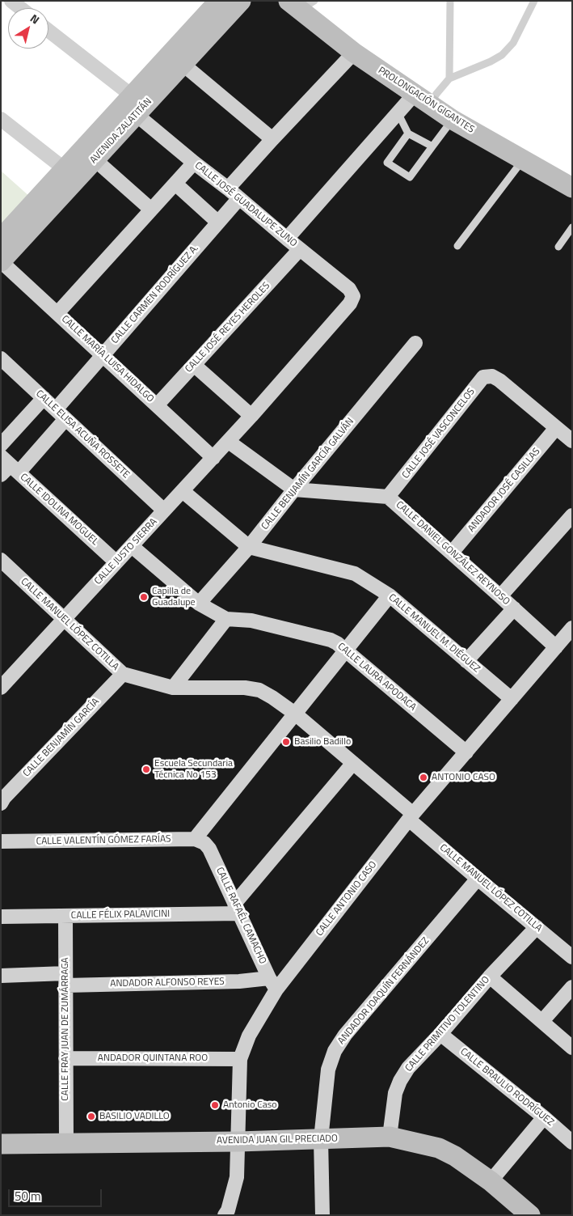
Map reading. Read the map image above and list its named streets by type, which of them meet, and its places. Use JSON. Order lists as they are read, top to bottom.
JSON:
{
  "streets": {
    "street": [
      "PROLONGACIÓN GIGANTES",
      "AVENIDA ZALATITÁN",
      "CALLE JOSÉ GUADALUPE ZUNO",
      "CALLE CARMEN RODRÍGUEZ A.",
      "CALLE JOSÉ REYES HEROLES",
      "CALLE MARÍA LUISA HIDALGO",
      "CALLE JOSÉ VASCONCELOS",
      "CALLE ELISA ACUÑA ROSSETE",
      "CALLE BENJAMÍN GARCÍA GALVÁN",
      "ANDADOR JOSÉ CASILLAS",
      "CALLE IDOLINA MOGUEL",
      "CALLE JUSTO SIERRA",
      "CALLE DANIEL GONZÁLEZ REYNOSO",
      "CALLE MANUEL LÓPEZ COTILLA",
      "CALLE MANUEL M. DIÉGUEZ",
      "CALLE LAURA APODACA",
      "CALLE BENJAMÍN GARCÍA",
      "CALLE VALENTÍN GÓMEZ FARÍAS",
      "CALLE ANTONIO CASO",
      "CALLE FÉLIX PALAVICINI",
      "CALLE RAFAÉL CAMACHO",
      "ANDADOR ALFONSO REYES",
      "ANDADOR JOAQUÍN FERNÁNDEZ",
      "CALLE PRIMITIVO TOLENTINO",
      "CALLE FRAY JUAN DE ZUMÁRRAGA",
      "ANDADOR QUINTANA ROO",
      "CALLE BRAULIO RODRÍGUEZ",
      "AVENIDA JUAN GIL PRECIADO"
    ]
  },
  "crossings": [
    ["AVENIDA ZALATITÁN", "CALLE JOSÉ GUADALUPE ZUNO"],
    ["AVENIDA ZALATITÁN", "CALLE MARÍA LUISA HIDALGO"],
    ["CALLE JOSÉ GUADALUPE ZUNO", "CALLE CARMEN RODRÍGUEZ A."],
    ["CALLE JOSÉ GUADALUPE ZUNO", "CALLE JOSÉ REYES HEROLES"],
    ["CALLE JOSÉ GUADALUPE ZUNO", "CALLE JUSTO SIERRA"],
    ["CALLE CARMEN RODRÍGUEZ A.", "CALLE MARÍA LUISA HIDALGO"],
    ["CALLE CARMEN RODRÍGUEZ A.", "CALLE ELISA ACUÑA ROSSETE"],
    ["CALLE CARMEN RODRÍGUEZ A.", "CALLE IDOLINA MOGUEL"],
    ["CALLE JOSÉ REYES HEROLES", "CALLE MARÍA LUISA HIDALGO"],
    ["CALLE MARÍA LUISA HIDALGO", "CALLE JUSTO SIERRA"],
    ["CALLE JOSÉ VASCONCELOS", "ANDADOR JOSÉ CASILLAS"],
    ["CALLE JOSÉ VASCONCELOS", "CALLE DANIEL GONZÁLEZ REYNOSO"],
    ["CALLE ELISA ACUÑA ROSSETE", "CALLE JUSTO SIERRA"],
    ["CALLE BENJAMÍN GARCÍA GALVÁN", "CALLE DANIEL GONZÁLEZ REYNOSO"],
    ["CALLE BENJAMÍN GARCÍA GALVÁN", "CALLE MANUEL M. DIÉGUEZ"],
    ["CALLE BENJAMÍN GARCÍA GALVÁN", "CALLE LAURA APODACA"],
    ["ANDADOR JOSÉ CASILLAS", "CALLE DANIEL GONZÁLEZ REYNOSO"],
    ["CALLE IDOLINA MOGUEL", "CALLE JUSTO SIERRA"],
    ["CALLE JUSTO SIERRA", "CALLE MANUEL LÓPEZ COTILLA"],
    ["CALLE JUSTO SIERRA", "CALLE MANUEL M. DIÉGUEZ"],
    ["CALLE JUSTO SIERRA", "CALLE LAURA APODACA"],
    ["CALLE DANIEL GONZÁLEZ REYNOSO", "CALLE ANTONIO CASO"],
    ["CALLE MANUEL LÓPEZ COTILLA", "CALLE BENJAMÍN GARCÍA"],
    ["CALLE MANUEL LÓPEZ COTILLA", "CALLE ANTONIO CASO"],
    ["CALLE MANUEL LÓPEZ COTILLA", "ANDADOR JOAQUÍN FERNÁNDEZ"],
    ["CALLE MANUEL LÓPEZ COTILLA", "CALLE PRIMITIVO TOLENTINO"],
    ["CALLE MANUEL M. DIÉGUEZ", "CALLE ANTONIO CASO"],
    ["CALLE LAURA APODACA", "CALLE ANTONIO CASO"],
    ["CALLE VALENTÍN GÓMEZ FARÍAS", "CALLE RAFAÉL CAMACHO"],
    ["CALLE ANTONIO CASO", "CALLE RAFAÉL CAMACHO"],
    ["CALLE ANTONIO CASO", "ANDADOR ALFONSO REYES"],
    ["CALLE ANTONIO CASO", "ANDADOR QUINTANA ROO"],
    ["CALLE ANTONIO CASO", "AVENIDA JUAN GIL PRECIADO"],
    ["CALLE FÉLIX PALAVICINI", "CALLE RAFAÉL CAMACHO"],
    ["CALLE FÉLIX PALAVICINI", "CALLE FRAY JUAN DE ZUMÁRRAGA"],
    ["CALLE RAFAÉL CAMACHO", "ANDADOR ALFONSO REYES"],
    ["ANDADOR ALFONSO REYES", "CALLE FRAY JUAN DE ZUMÁRRAGA"],
    ["ANDADOR JOAQUÍN FERNÁNDEZ", "AVENIDA JUAN GIL PRECIADO"],
    ["CALLE PRIMITIVO TOLENTINO", "CALLE BRAULIO RODRÍGUEZ"],
    ["CALLE PRIMITIVO TOLENTINO", "AVENIDA JUAN GIL PRECIADO"],
    ["CALLE FRAY JUAN DE ZUMÁRRAGA", "ANDADOR QUINTANA ROO"],
    ["CALLE FRAY JUAN DE ZUMÁRRAGA", "AVENIDA JUAN GIL PRECIADO"]
  ],
  "places": [
    "Capilla de Guadalupe",
    "Basilio Badillo",
    "Escuela Secundaria Técnica No 153",
    "ANTONIO CASO",
    "Antonio Caso",
    "BASILIO VADILLO"
  ],
  "scale_bar": "50 m",
  "north": "top right"
}
